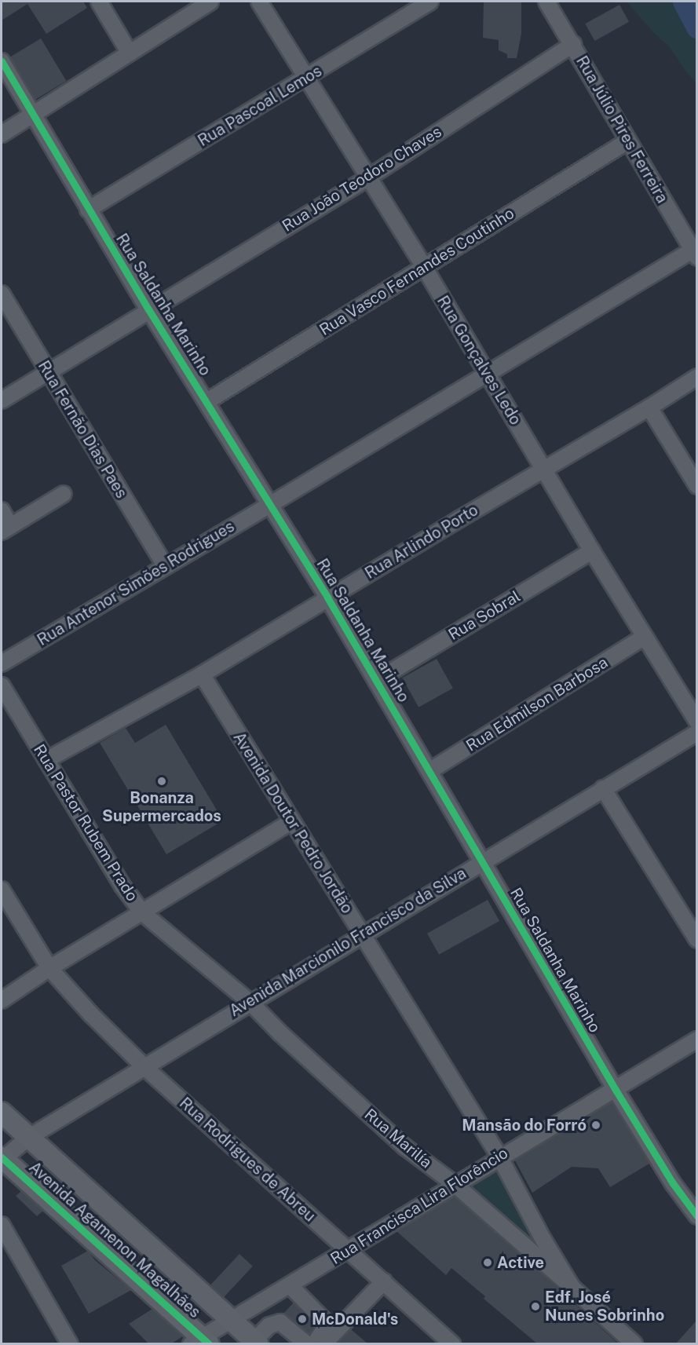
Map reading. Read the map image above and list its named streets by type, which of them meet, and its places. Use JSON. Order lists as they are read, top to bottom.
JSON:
{
  "streets": {
    "main road": ["Avenida Agamenon Magalhães"],
    "street": [
      "Rua Pascoal Lemos",
      "Rua Júlio Pires Ferreira",
      "Rua João Teodoro Chaves",
      "Rua Vasco Fernandes Coutinho",
      "Rua Saldanha Marinho",
      "Rua Gonçalves Ledo",
      "Rua Fernão Dias Paes",
      "Rua Arlindo Porto",
      "Rua Antenor Simões Rodrigues",
      "Rua Sobral",
      "Rua Edmilson Barbosa",
      "Rua Pastor Rubem Prado",
      "Avenida Doutor Pedro Jordão",
      "Avenida Marcionilo Francisco da Silva",
      "Rua Marilía",
      "Rua Rodrigues de Abreu",
      "Rua Francisca Lira Florêncio"
    ]
  },
  "crossings": [
    ["Rua Pascoal Lemos", "Rua Saldanha Marinho"],
    ["Rua Pascoal Lemos", "Rua Gonçalves Ledo"],
    ["Rua Júlio Pires Ferreira", "Rua João Teodoro Chaves"],
    ["Rua Júlio Pires Ferreira", "Rua Vasco Fernandes Coutinho"],
    ["Rua Júlio Pires Ferreira", "Rua Antenor Simões Rodrigues"],
    ["Rua João Teodoro Chaves", "Rua Saldanha Marinho"],
    ["Rua João Teodoro Chaves", "Rua Gonçalves Ledo"],
    ["Rua João Teodoro Chaves", "Rua Fernão Dias Paes"],
    ["Rua Vasco Fernandes Coutinho", "Rua Saldanha Marinho"],
    ["Rua Vasco Fernandes Coutinho", "Rua Gonçalves Ledo"],
    ["Rua Saldanha Marinho", "Rua Arlindo Porto"],
    ["Rua Saldanha Marinho", "Rua Antenor Simões Rodrigues"],
    ["Rua Saldanha Marinho", "Rua Sobral"],
    ["Rua Saldanha Marinho", "Rua Edmilson Barbosa"],
    ["Rua Saldanha Marinho", "Avenida Marcionilo Francisco da Silva"],
    ["Rua Saldanha Marinho", "Rua Francisca Lira Florêncio"],
    ["Rua Gonçalves Ledo", "Rua Arlindo Porto"],
    ["Rua Gonçalves Ledo", "Rua Antenor Simões Rodrigues"],
    ["Rua Gonçalves Ledo", "Rua Sobral"],
    ["Rua Gonçalves Ledo", "Rua Edmilson Barbosa"],
    ["Rua Fernão Dias Paes", "Rua Antenor Simões Rodrigues"],
    ["Rua Arlindo Porto", "Rua Pastor Rubem Prado"],
    ["Rua Arlindo Porto", "Avenida Doutor Pedro Jordão"],
    ["Rua Pastor Rubem Prado", "Avenida Marcionilo Francisco da Silva"],
    ["Rua Pastor Rubem Prado", "Rua Marilía"],
    ["Avenida Doutor Pedro Jordão", "Avenida Marcionilo Francisco da Silva"],
    ["Avenida Doutor Pedro Jordão", "Rua Marilía"],
    ["Avenida Doutor Pedro Jordão", "Rua Francisca Lira Florêncio"],
    ["Avenida Marcionilo Francisco da Silva", "Rua Marilía"],
    ["Avenida Marcionilo Francisco da Silva", "Rua Rodrigues de Abreu"],
    ["Avenida Marcionilo Francisco da Silva", "Avenida Agamenon Magalhães"],
    ["Rua Marilía", "Rua Francisca Lira Florêncio"],
    ["Rua Rodrigues de Abreu", "Rua Francisca Lira Florêncio"],
    ["Rua Francisca Lira Florêncio", "Avenida Agamenon Magalhães"]
  ],
  "places": [
    "Bonanza Supermercados",
    "Mansão do Forró",
    "Active",
    "Edf. José Nunes Sobrinho",
    "McDonald's"
  ]
}
